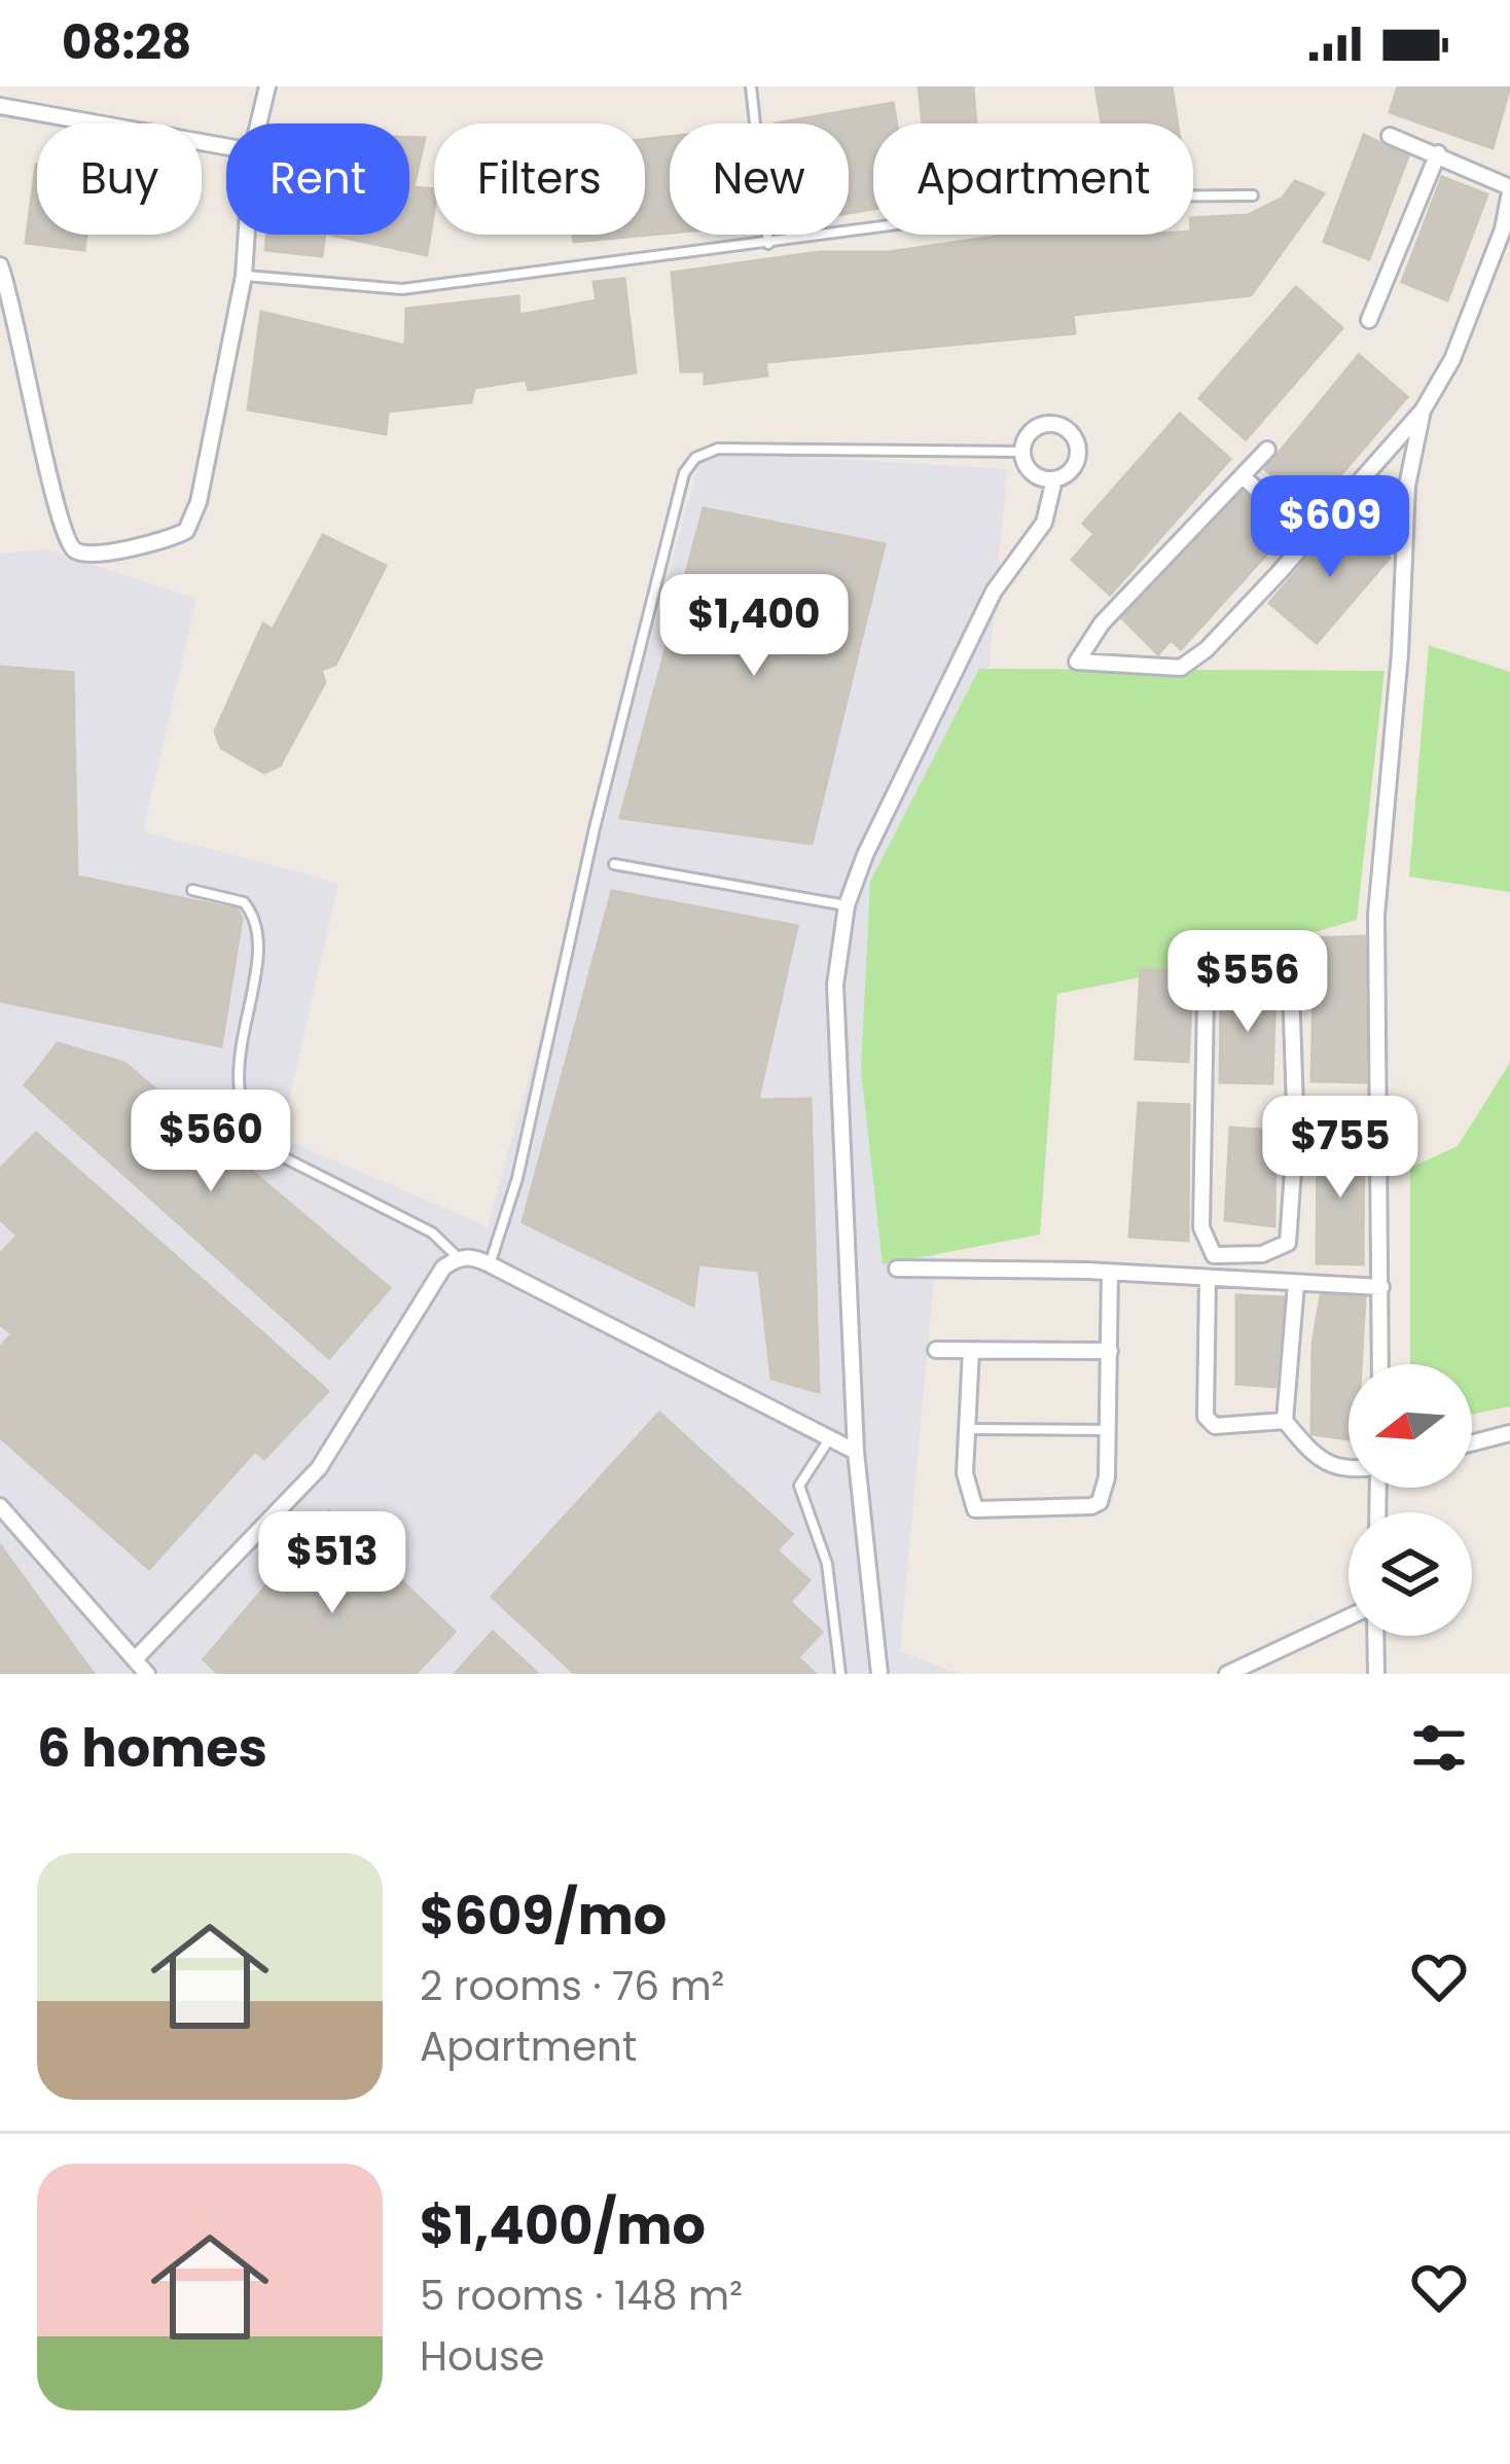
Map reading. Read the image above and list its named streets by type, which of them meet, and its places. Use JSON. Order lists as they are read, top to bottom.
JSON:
{
  "north": "left",
  "page": {
    "status": "08:28",
    "chip": [
      "Buy",
      "Rent",
      "Filters",
      "New",
      "Apartment"
    ],
    "price": [
      "$609",
      "$1,400",
      "$556",
      "$560",
      "$755",
      "$513"
    ],
    "heading": "6 homes",
    "list": [
      {
        "name": "$609/mo",
        "note": "2 rooms · 76 m² · Apartment"
      },
      {
        "name": "$1,400/mo",
        "note": "5 rooms · 148 m² · House"
      }
    ]
  }
}
